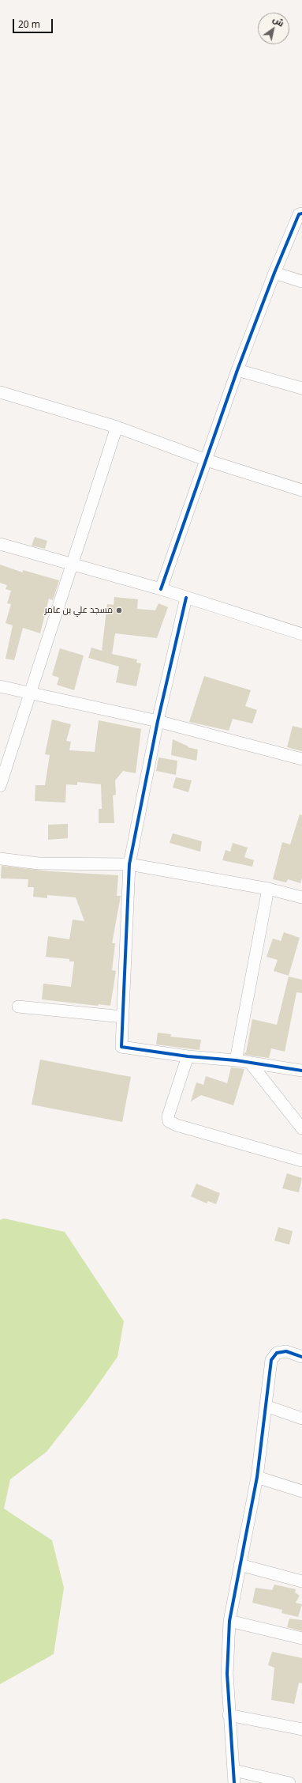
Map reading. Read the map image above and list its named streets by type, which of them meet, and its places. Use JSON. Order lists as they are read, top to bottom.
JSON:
{
  "places": ["مسجد علي بن عامر"],
  "scale_bar": "20 m",
  "north": "top right"
}
